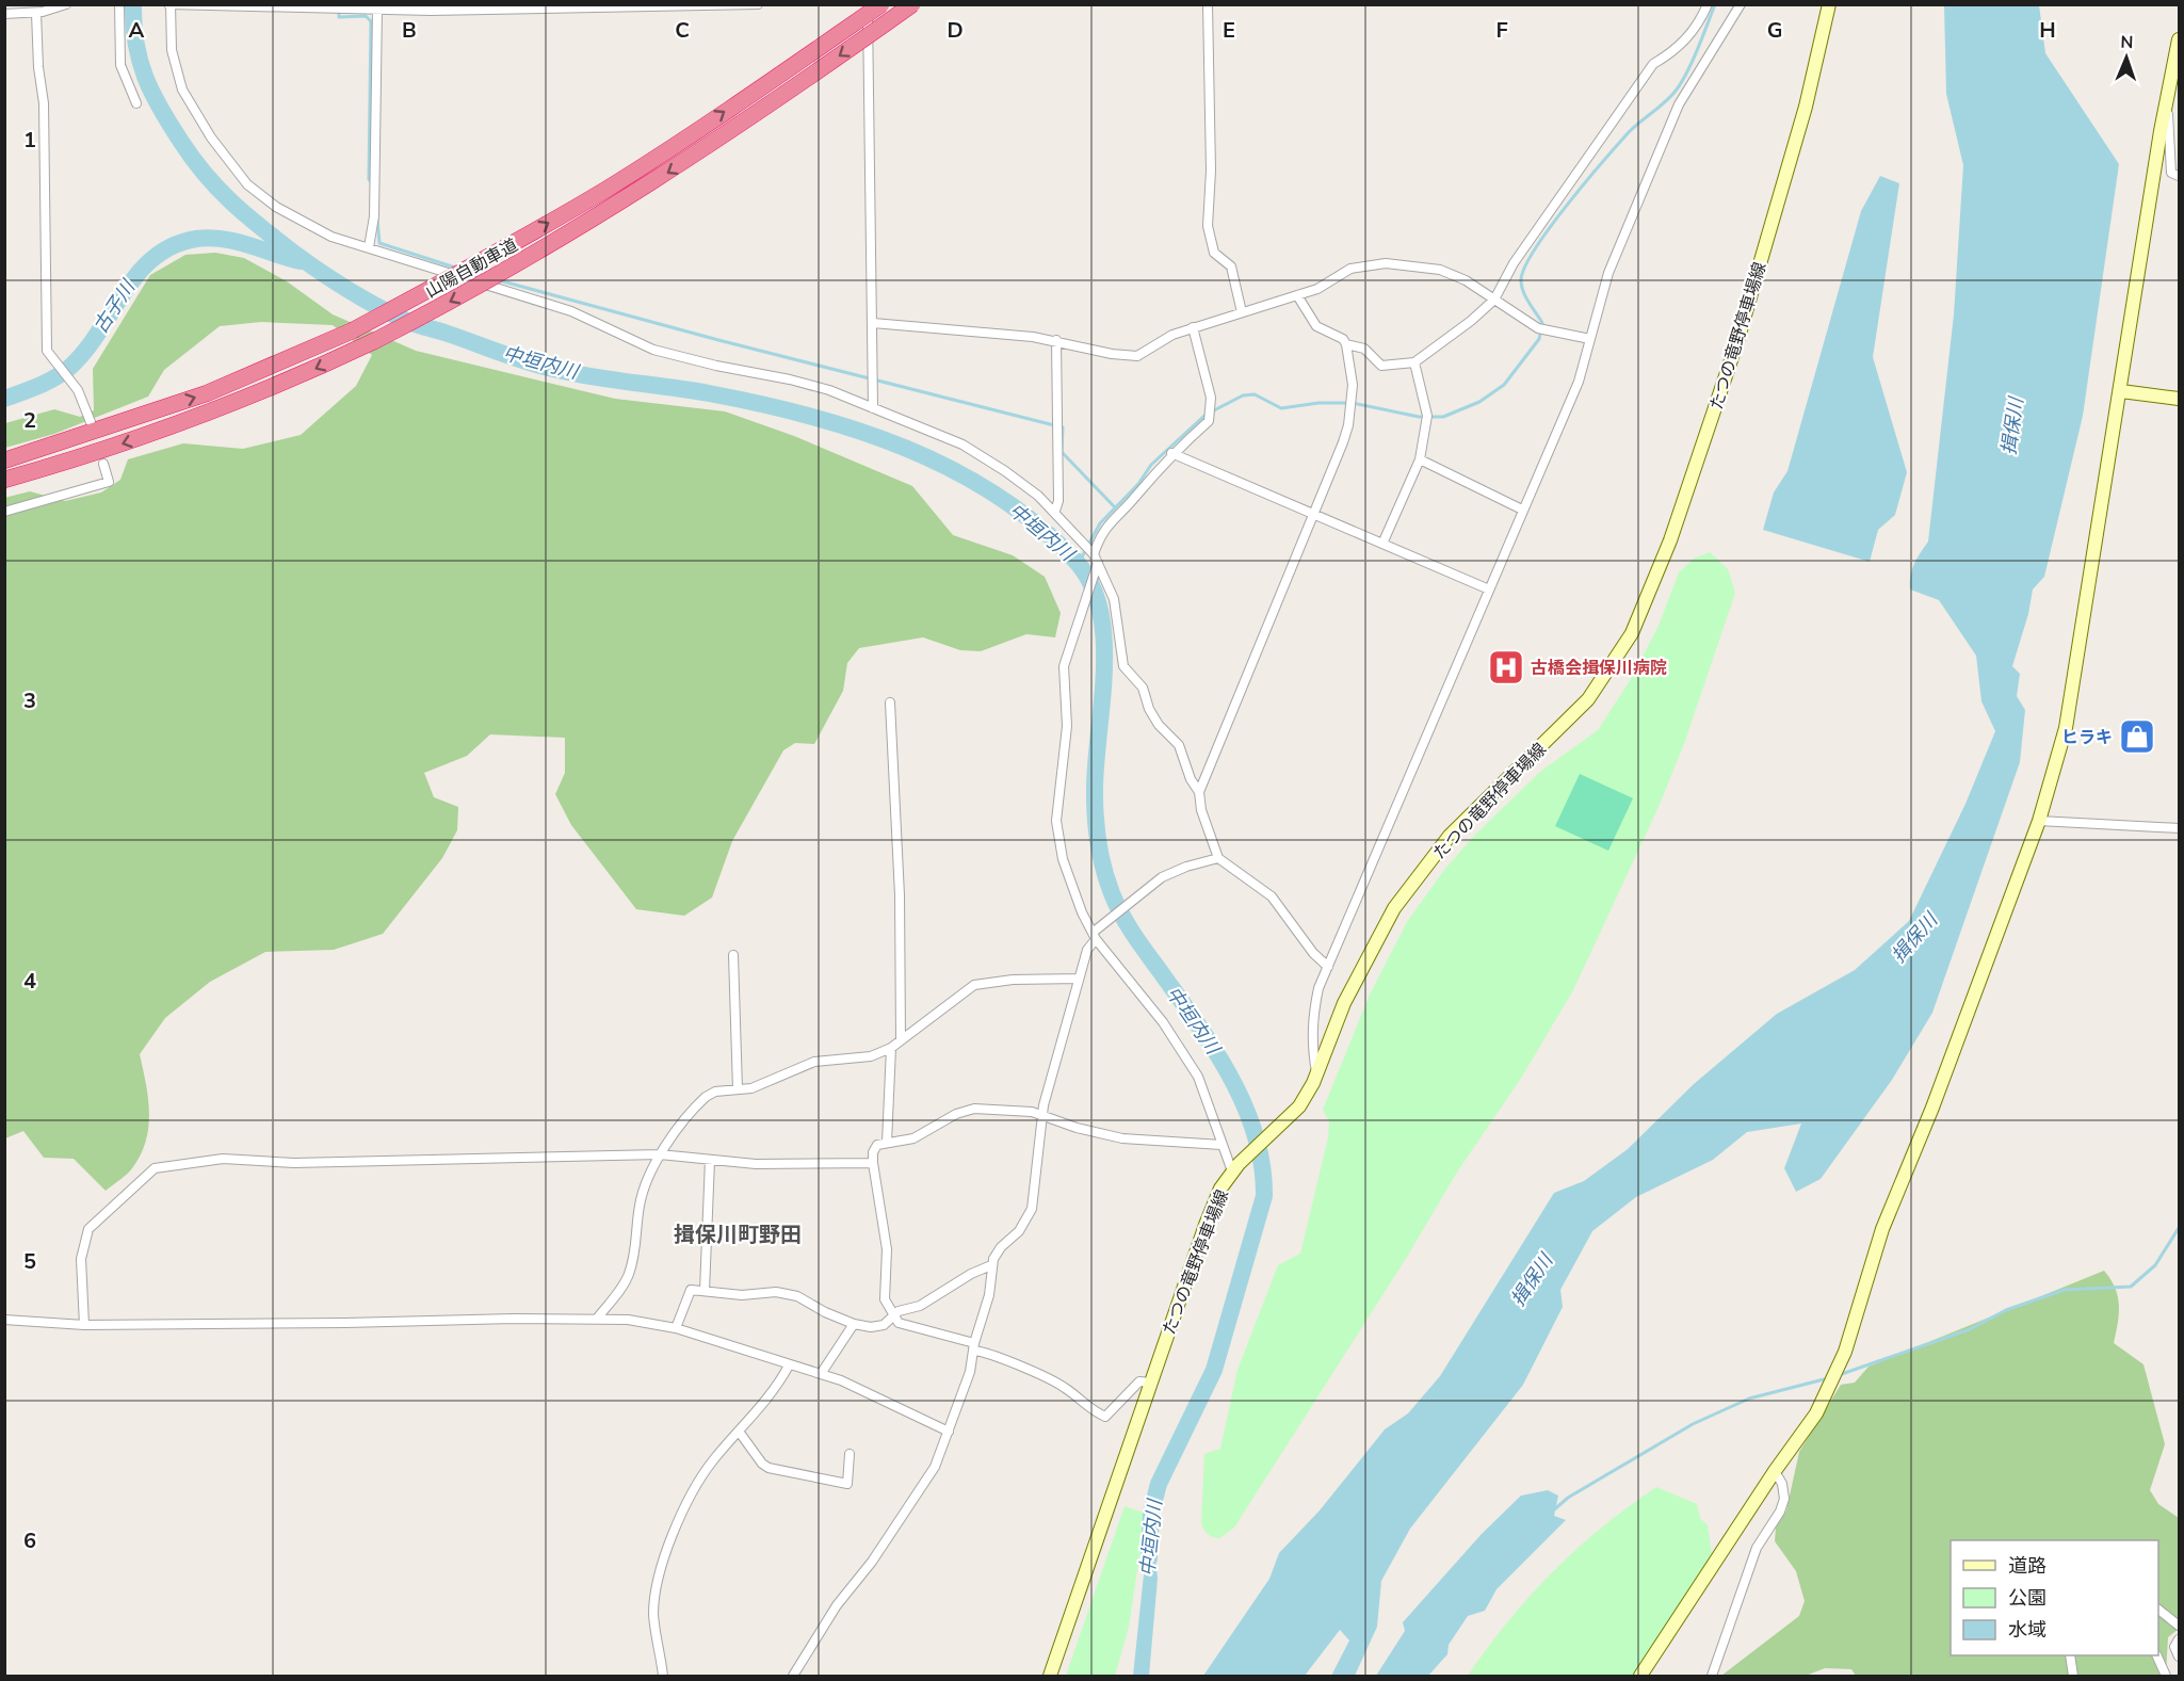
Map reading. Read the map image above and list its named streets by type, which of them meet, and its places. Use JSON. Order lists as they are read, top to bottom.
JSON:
{
  "streets": {
    "highway": ["山陽自動車道"],
    "main road": ["たつの竜野停車場線"]
  },
  "districts": ["揖保川町野田"],
  "water": ["古子川", "中垣内川", "揖保川"],
  "places": {
    "hospital": ["古橋会揖保川病院"],
    "shop": ["ヒラキ"]
  },
  "legend": ["道路", "公園", "水域"],
  "north": "top",
  "grid": {
    "columns": [
      "A",
      "B",
      "C",
      "D",
      "E",
      "F",
      "G",
      "H"
    ],
    "rows": [
      "1",
      "2",
      "3",
      "4",
      "5",
      "6"
    ]
  }
}
